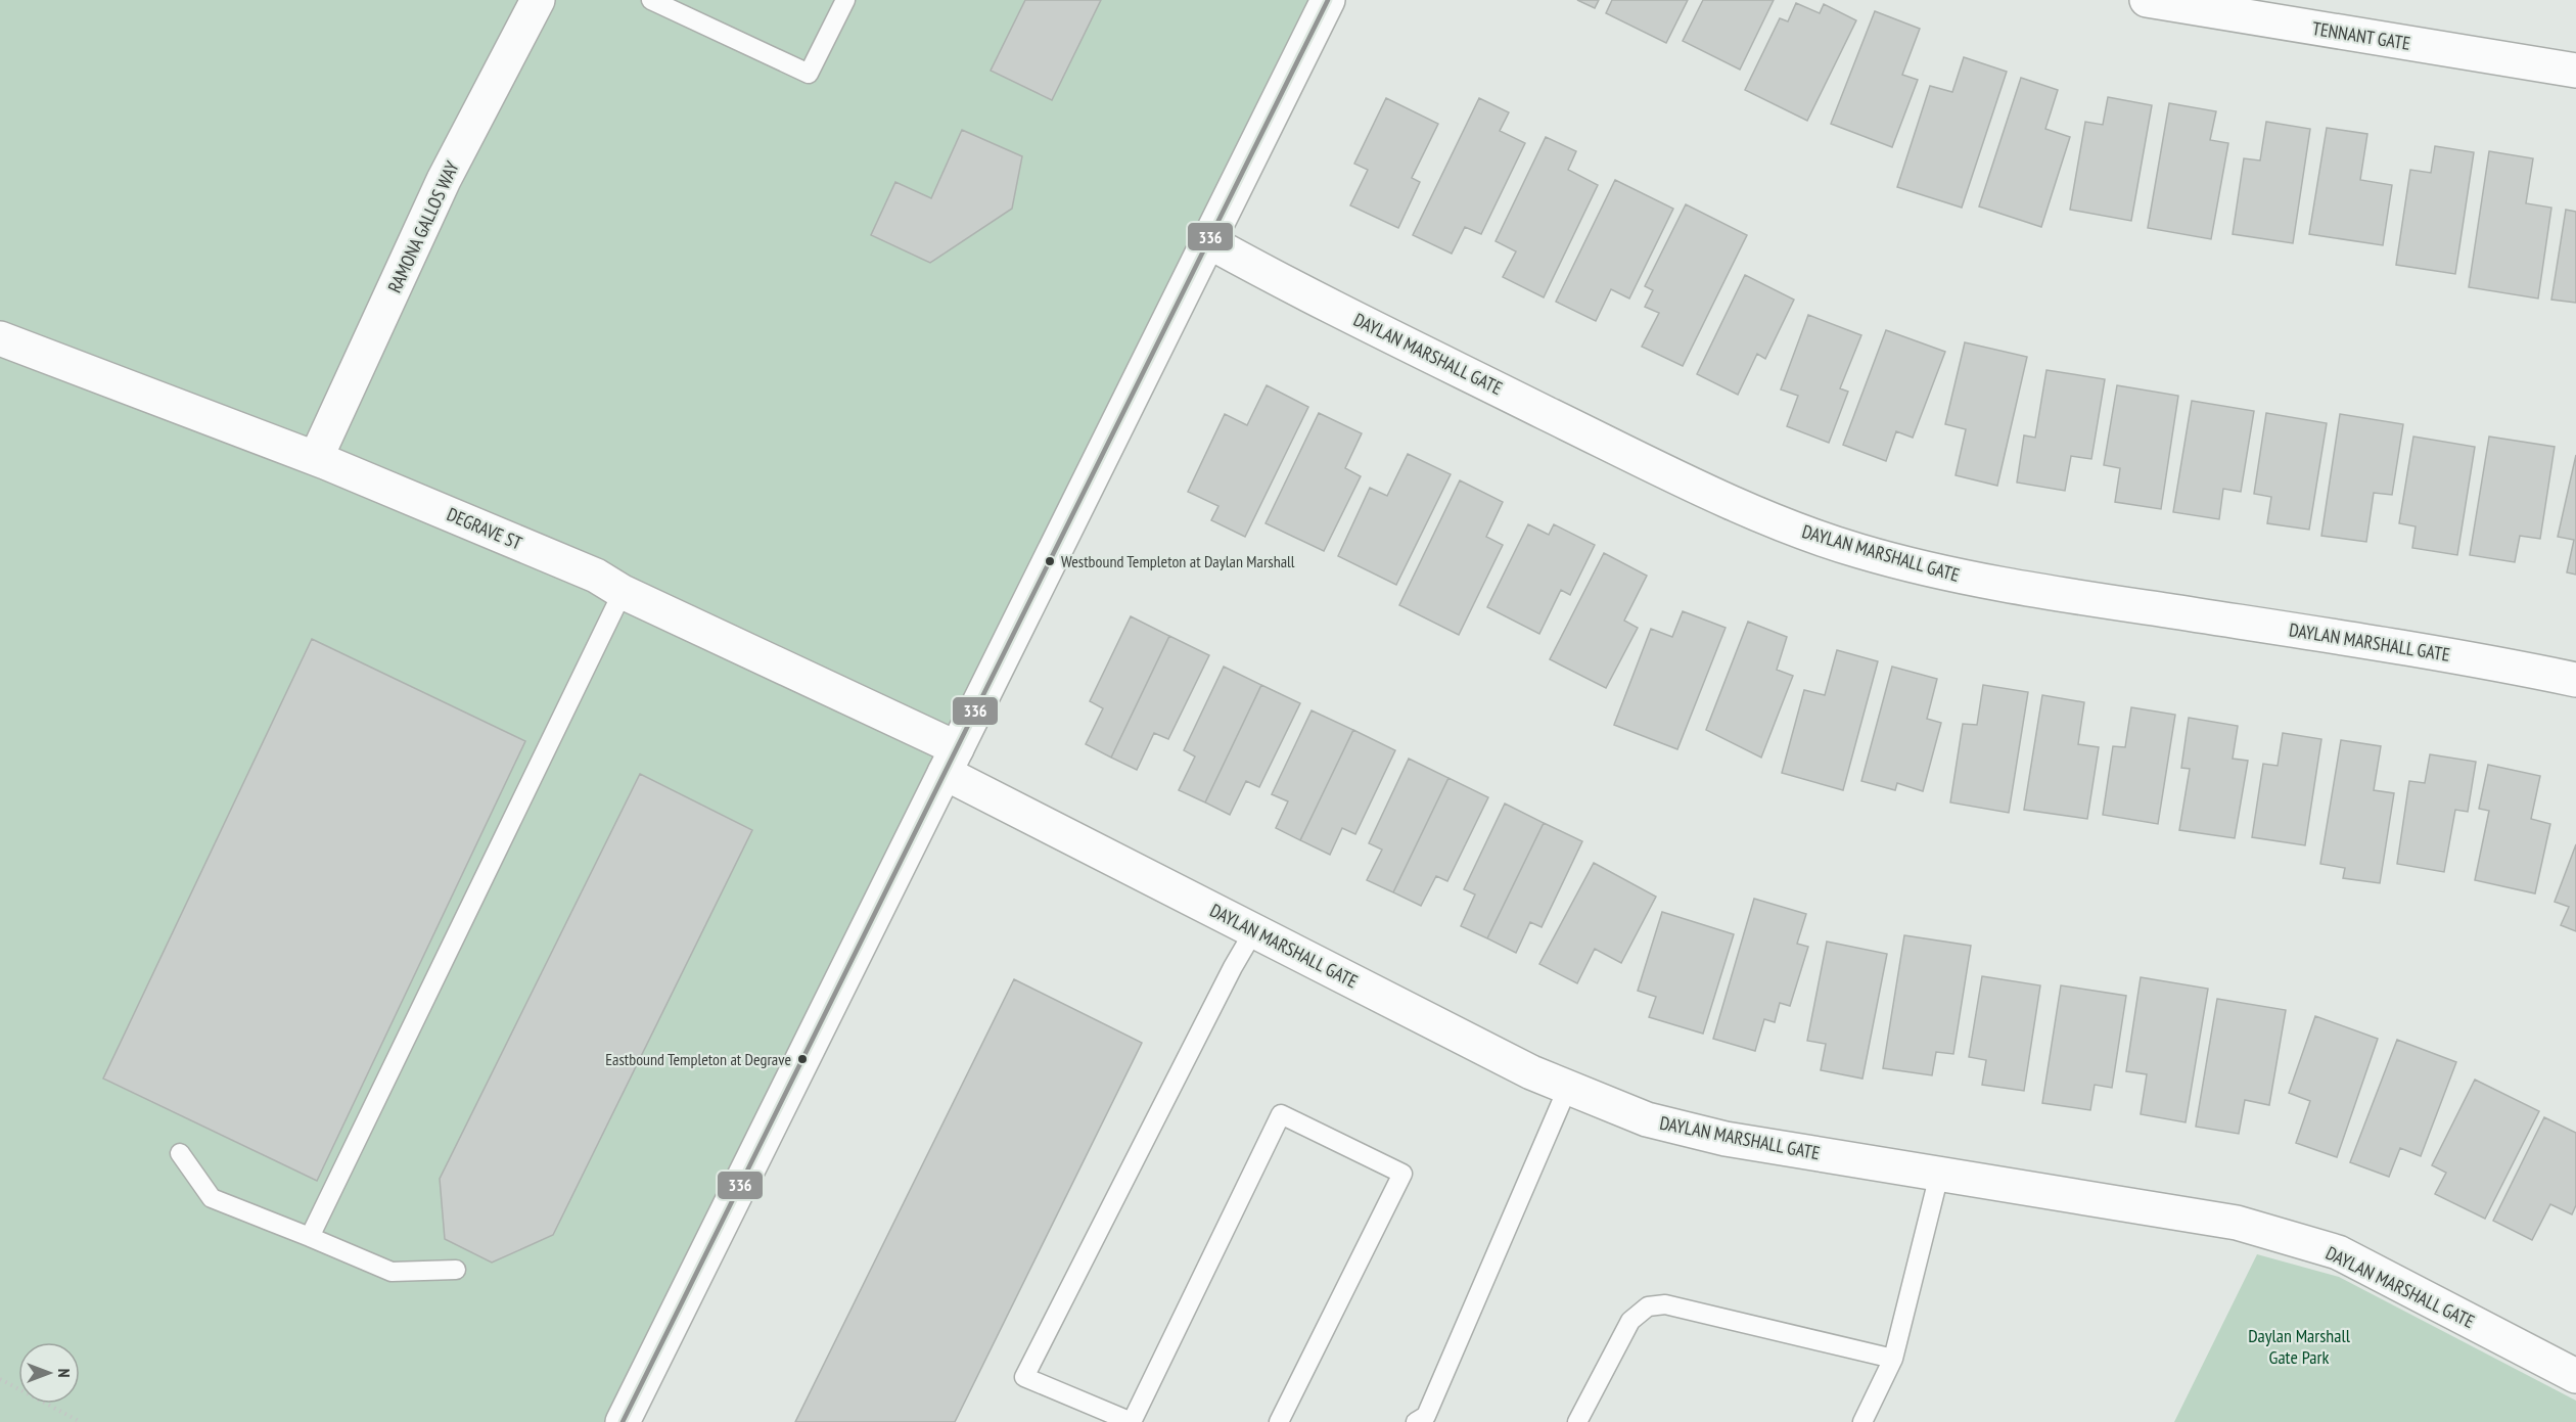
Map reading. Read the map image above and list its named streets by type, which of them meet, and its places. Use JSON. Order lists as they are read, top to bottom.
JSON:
{
  "streets": {
    "street": [
      "TENNANT GATE",
      "RAMONA GALLOS WAY",
      "DAYLAN MARSHALL GATE",
      "DEGRAVE ST"
    ]
  },
  "crossings": [
    ["RAMONA GALLOS WAY", "DEGRAVE ST"],
    ["DAYLAN MARSHALL GATE", "DEGRAVE ST"]
  ],
  "parks": ["Daylan Marshall Gate Park"],
  "places": ["Westbound Templeton at Daylan Marshall", "Eastbound Templeton at Degrave"],
  "lines": ["transit line 336"],
  "north": "right"
}
